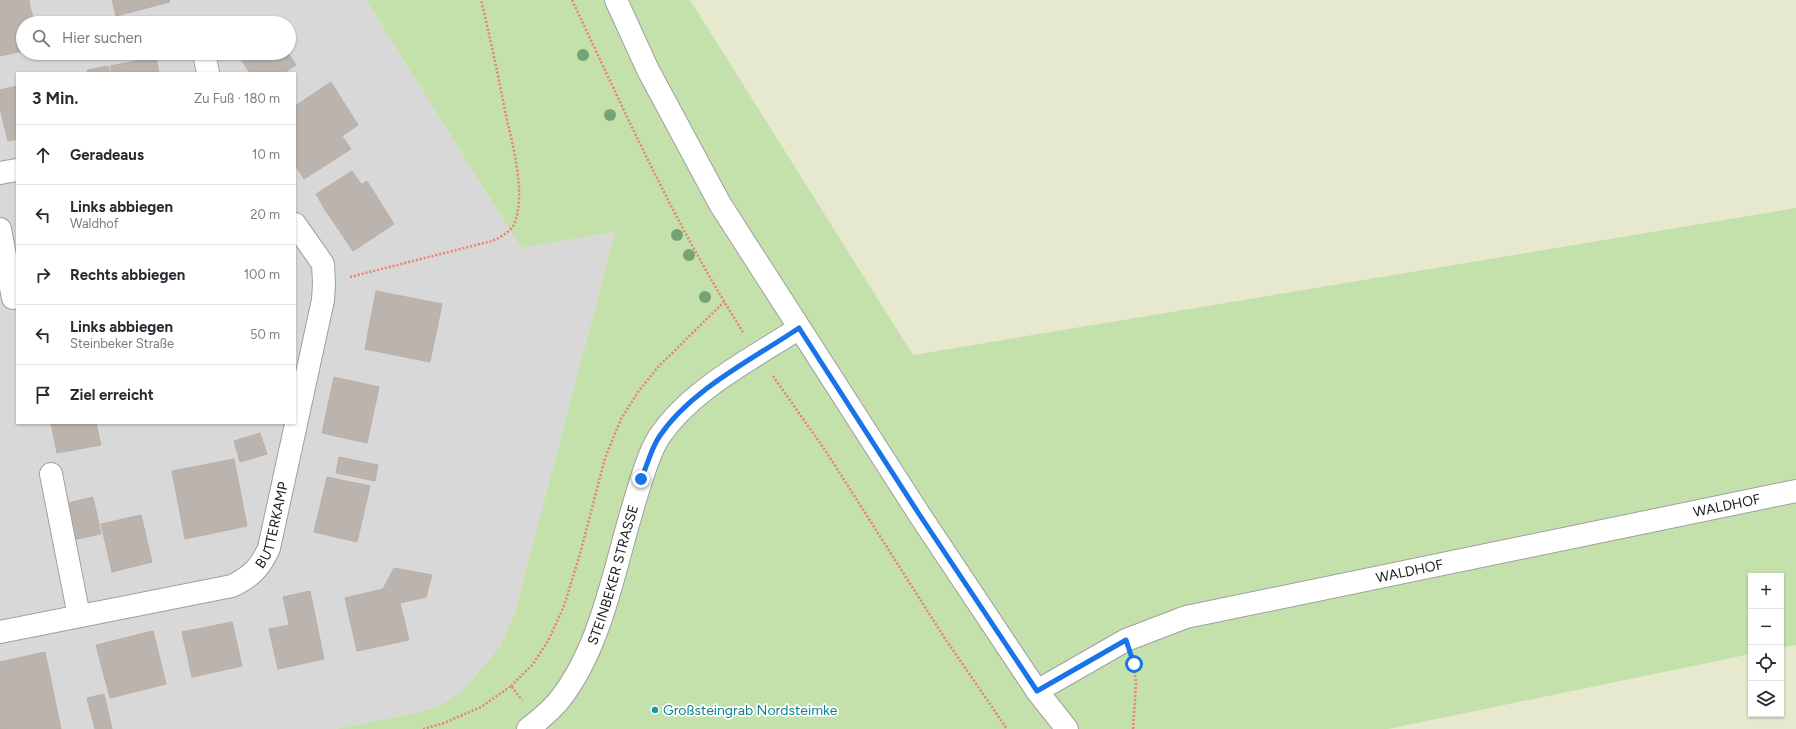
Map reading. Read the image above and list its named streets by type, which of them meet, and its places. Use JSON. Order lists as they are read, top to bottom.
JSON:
{
  "streets": {
    "street": ["WALDHOF", "BUTTERKAMP", "STEINBEKER STRASSE"]
  },
  "places": ["Großsteingrab Nordsteimke"],
  "page": {
    "search": "Hier suchen",
    "heading": ["3 Min.", "Zu Fuß · 180 m"],
    "list": [
      ["Geradeaus", "10 m"],
      ["Links abbiegen", "Waldhof", "20 m"],
      ["Rechts abbiegen", "100 m"],
      ["Links abbiegen", "Steinbeker Straße", "50 m"],
      "Ziel erreicht"
    ],
    "map_buttons": ["+", "−"]
  }
}
